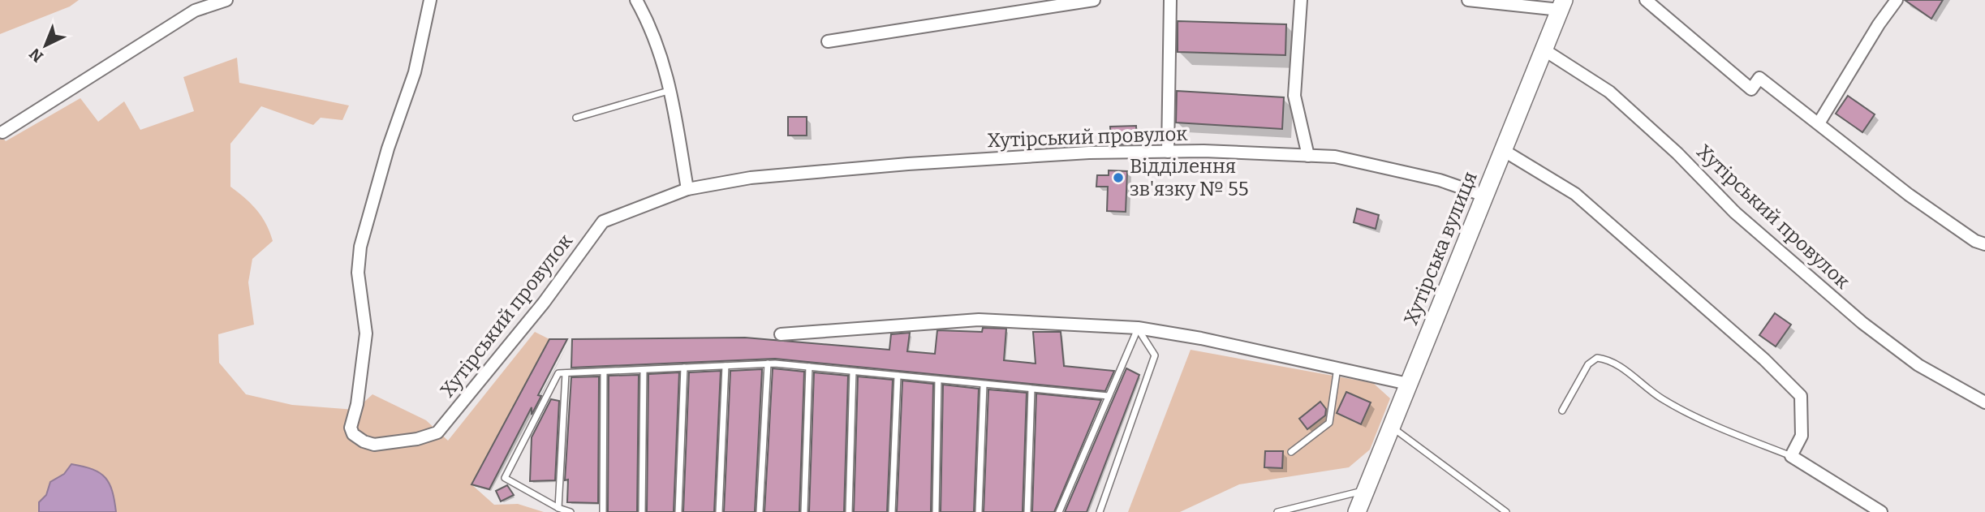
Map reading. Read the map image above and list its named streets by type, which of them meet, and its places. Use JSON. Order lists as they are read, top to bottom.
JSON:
{
  "streets": {
    "main road": ["Хутірська вулиця"],
    "street": ["Хутірський провулок"]
  },
  "crossings": [
    ["Хутірський провулок", "Хутірська вулиця"]
  ],
  "places": ["Відділення зв'язку № 55"],
  "north": "bottom left"
}
